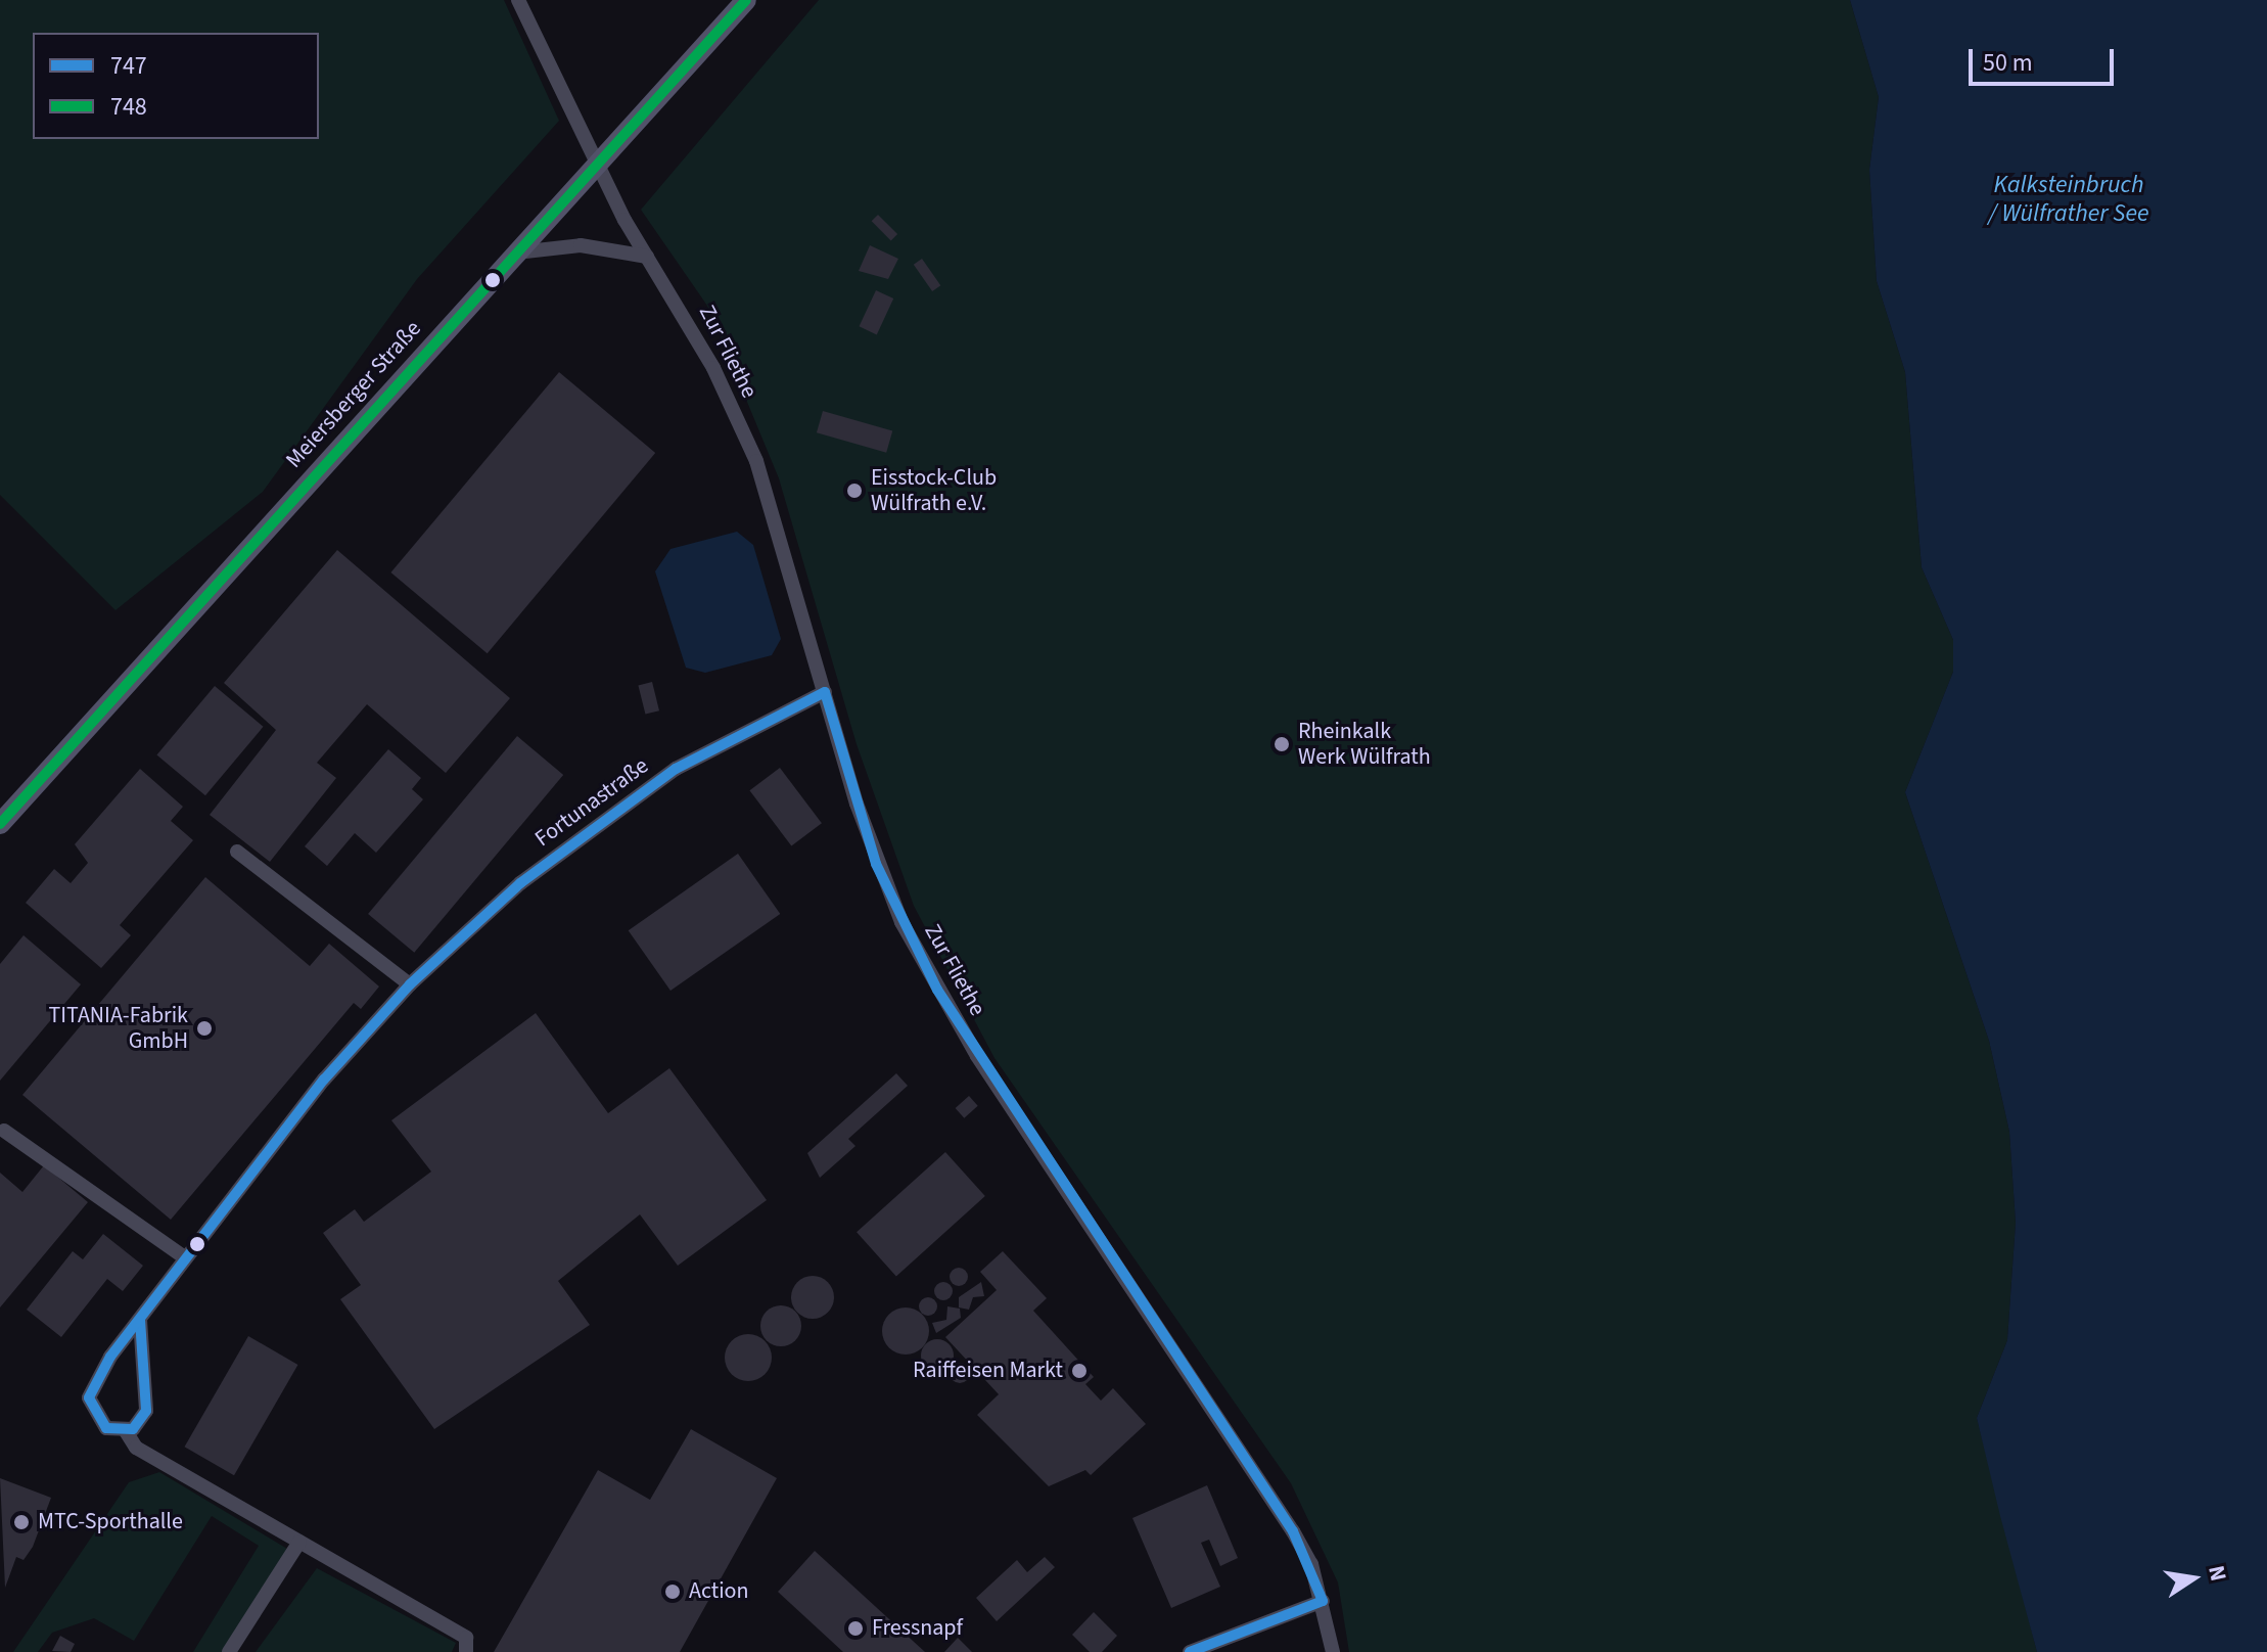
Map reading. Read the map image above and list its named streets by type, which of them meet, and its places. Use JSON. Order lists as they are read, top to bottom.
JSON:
{
  "streets": {
    "main road": ["Meiersberger Straße"],
    "street": ["Zur Fliethe", "Fortunastraße"]
  },
  "crossings": [
    ["Zur Fliethe", "Meiersberger Straße"],
    ["Zur Fliethe", "Fortunastraße"]
  ],
  "water": ["Kalksteinbruch / Wülfrather See"],
  "places": [
    "Eisstock-Club Wülfrath e.V.",
    "Rheinkalk Werk Wülfrath",
    "TITANIA-Fabrik GmbH",
    "Raiffeisen Markt",
    "MTC-Sporthalle",
    "Action",
    "Fressnapf"
  ],
  "lines": ["transit line 748", "transit line 747"],
  "legend": ["747", "748"],
  "scale_bar": "50 m",
  "north": "right"
}
